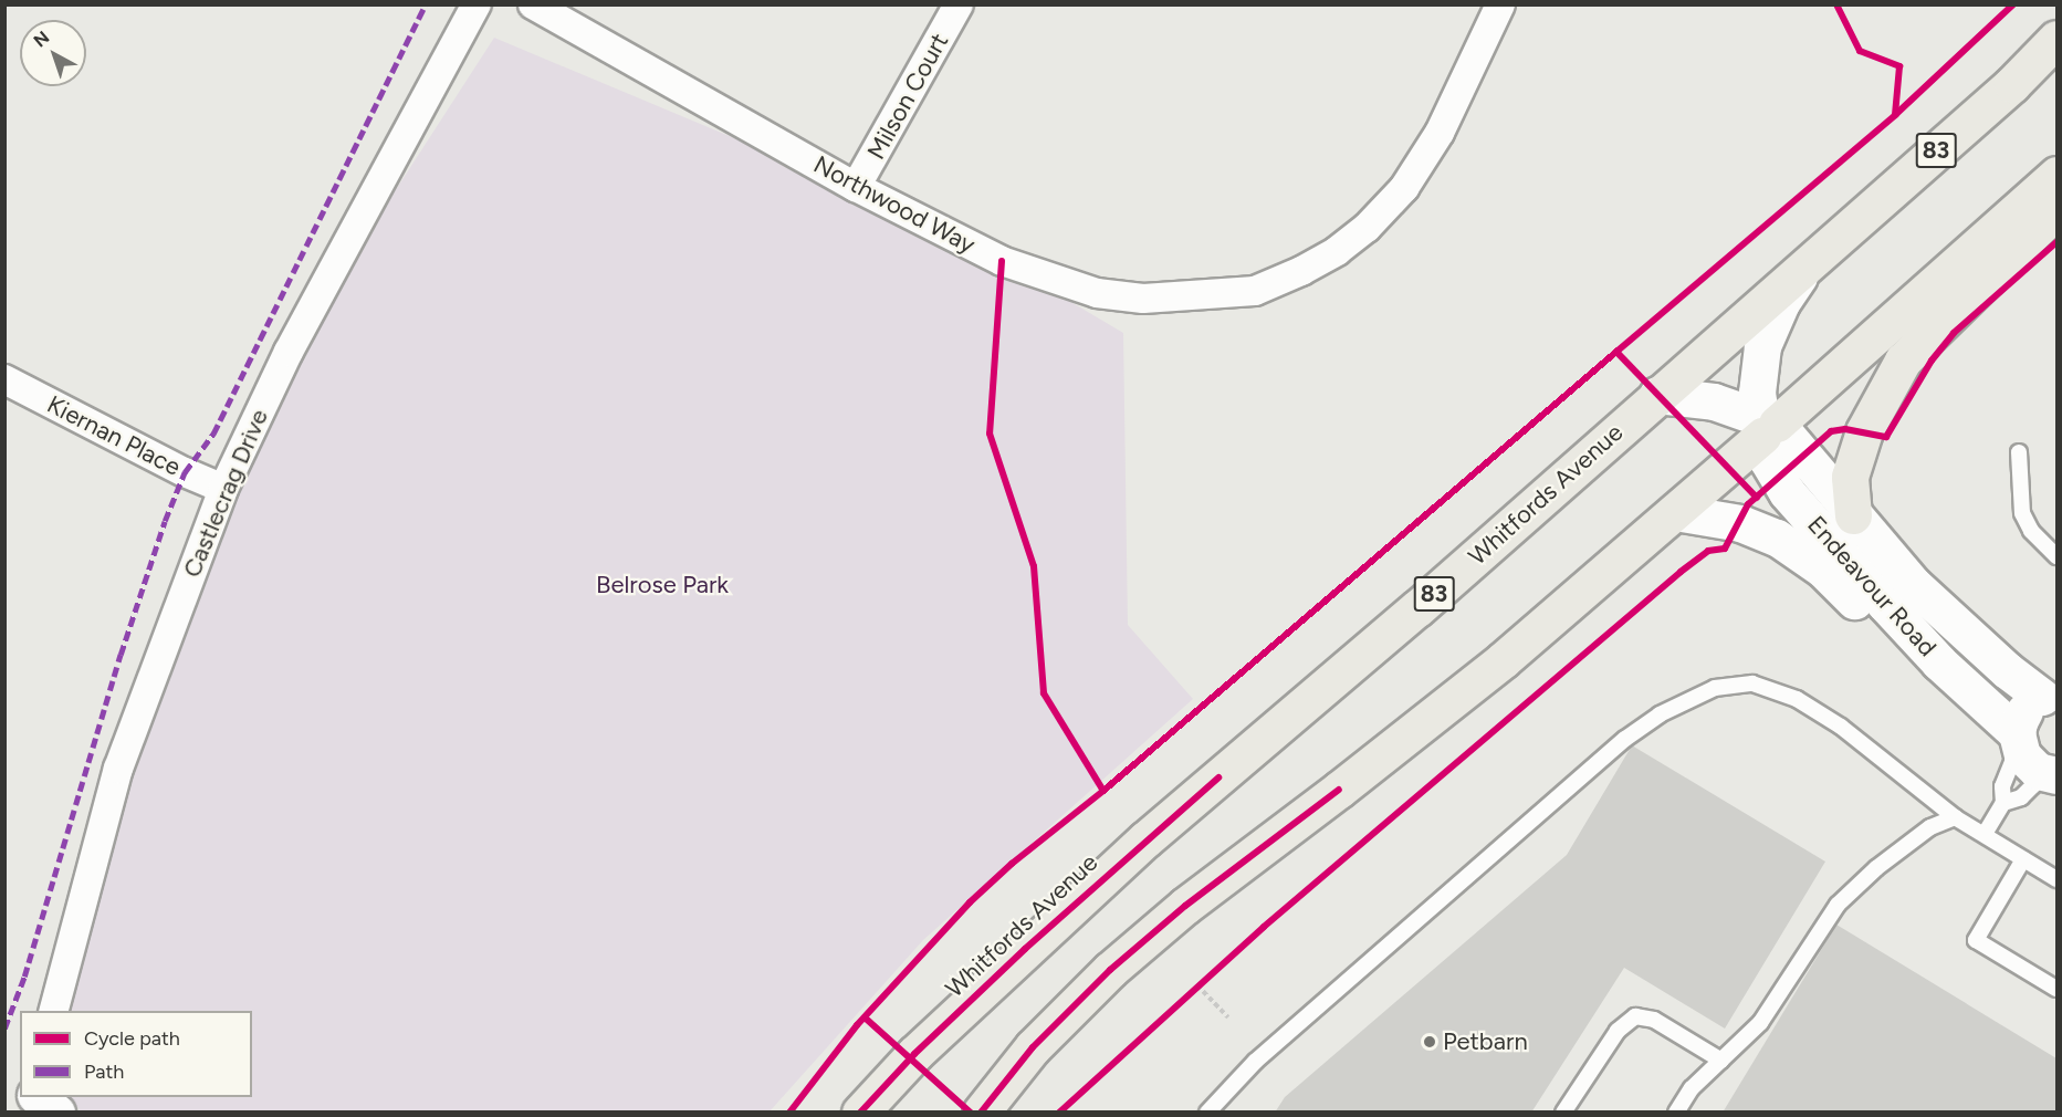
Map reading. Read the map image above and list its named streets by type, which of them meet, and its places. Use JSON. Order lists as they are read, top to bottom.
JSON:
{
  "streets": {
    "main road": ["83", "Whitfords Avenue"],
    "street": [
      "Milson Court",
      "Northwood Way",
      "Kiernan Place",
      "Castlecrag Drive",
      "Endeavour Road"
    ]
  },
  "crossings": [
    ["Milson Court", "Northwood Way"],
    ["Kiernan Place", "Castlecrag Drive"],
    ["Whitfords Avenue", "Endeavour Road"]
  ],
  "parks": ["Belrose Park"],
  "places": ["Petbarn"],
  "legend": ["Cycle path", "Path"],
  "north": "top left"
}
